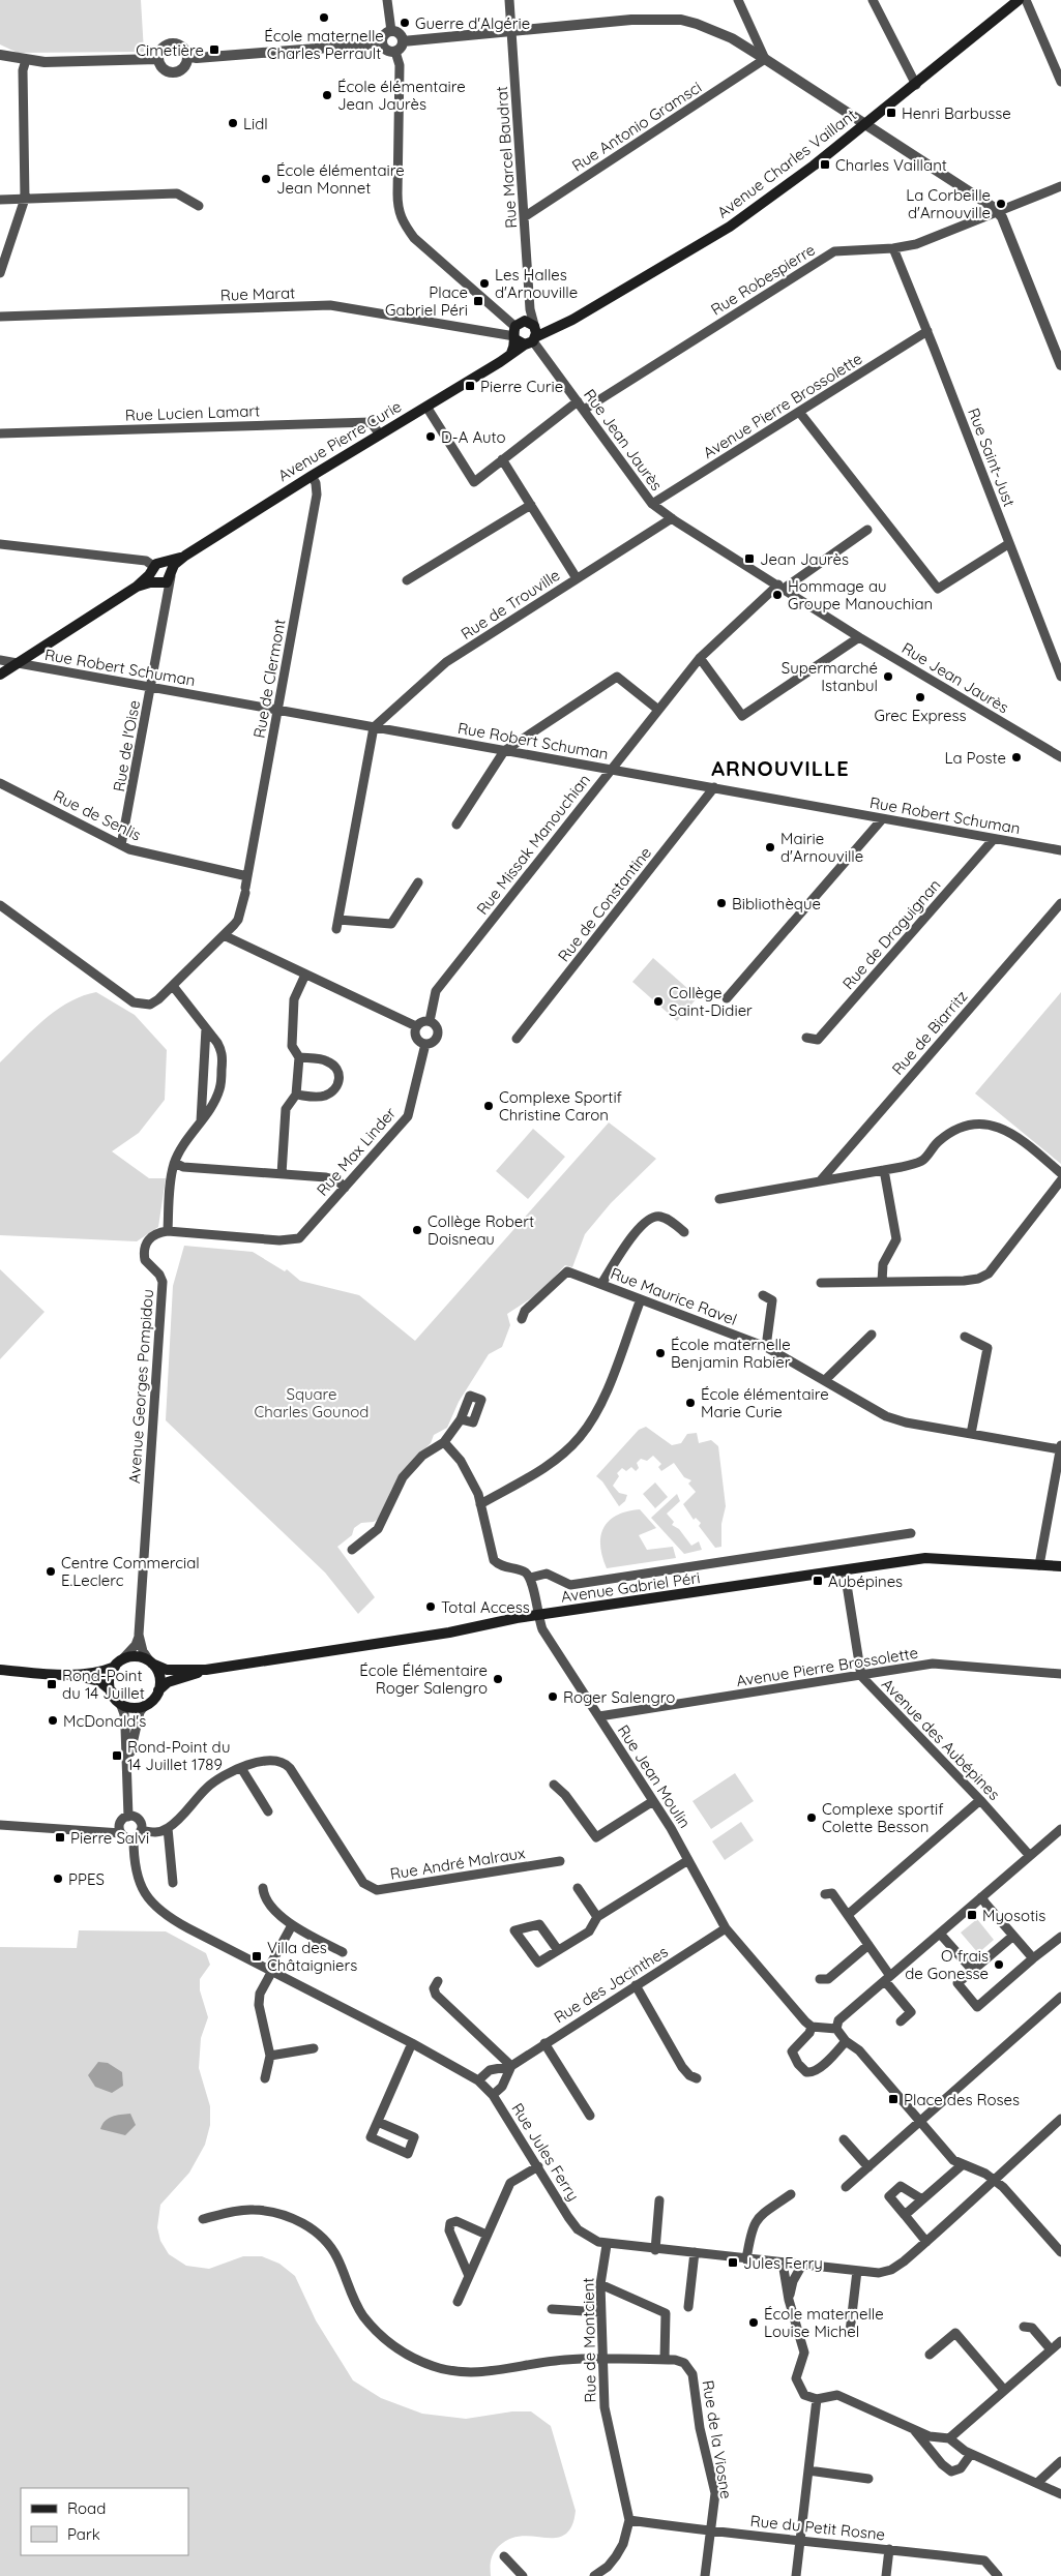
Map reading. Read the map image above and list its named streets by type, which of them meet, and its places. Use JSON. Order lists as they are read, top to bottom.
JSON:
{
  "streets": {
    "main road": ["Avenue Charles Vaillant", "Avenue Pierre Curie", "Avenue Gabriel Péri"],
    "street": [
      "Rue Antonio Gramsci",
      "Rue Marcel Baudrat",
      "Rue Robespierre",
      "Rue Marat",
      "Avenue Pierre Brossolette",
      "Rue Lucien Lamart",
      "Rue Jean Jaurès",
      "Rue Saint-Just",
      "Rue de Trouville",
      "Rue Robert Schuman",
      "Rue de Clermont",
      "Rue de l'Oise",
      "Rue de Senlis",
      "Rue Missak Manouchian",
      "Rue de Constantine",
      "Rue de Draguignan",
      "Rue de Biarritz",
      "Rue Max Linder",
      "Rue Maurice Ravel",
      "Avenue Georges Pompidou",
      "Avenue des Aubépines",
      "Rue Jean Moulin",
      "Rue André Malraux",
      "Rue des Jacinthes",
      "Rue Jules Ferry",
      "Rue de Montcient",
      "Rue de la Viosne",
      "Rue du Petit Rosne"
    ]
  },
  "crossings": [
    ["Rue Antonio Gramsci", "Rue Marcel Baudrat"],
    ["Avenue Charles Vaillant", "Rue Marat"],
    ["Avenue Charles Vaillant", "Rue Jean Jaurès"],
    ["Avenue Charles Vaillant", "Avenue Pierre Curie"],
    ["Rue Robespierre", "Rue Jean Jaurès"],
    ["Rue Robespierre", "Rue Saint-Just"],
    ["Rue Marat", "Rue Jean Jaurès"],
    ["Rue Marat", "Avenue Pierre Curie"],
    ["Avenue Pierre Brossolette", "Rue Jean Jaurès"],
    ["Avenue Pierre Brossolette", "Rue Saint-Just"],
    ["Avenue Pierre Brossolette", "Avenue des Aubépines"],
    ["Avenue Pierre Brossolette", "Rue Jean Moulin"],
    ["Rue Lucien Lamart", "Avenue Pierre Curie"],
    ["Rue Jean Jaurès", "Avenue Pierre Curie"],
    ["Rue Jean Jaurès", "Rue de Trouville"],
    ["Rue Jean Jaurès", "Rue Missak Manouchian"],
    ["Avenue Pierre Curie", "Rue Robert Schuman"],
    ["Avenue Pierre Curie", "Rue de Clermont"],
    ["Avenue Pierre Curie", "Rue de l'Oise"],
    ["Rue de Trouville", "Rue Robert Schuman"],
    ["Rue Robert Schuman", "Rue de Clermont"],
    ["Rue Robert Schuman", "Rue de l'Oise"],
    ["Rue Robert Schuman", "Rue Missak Manouchian"],
    ["Rue Robert Schuman", "Rue de Constantine"],
    ["Rue Robert Schuman", "Rue de Draguignan"],
    ["Rue de Clermont", "Rue de Senlis"],
    ["Rue de l'Oise", "Rue de Senlis"],
    ["Rue Missak Manouchian", "Rue Max Linder"],
    ["Rue Max Linder", "Avenue Georges Pompidou"],
    ["Avenue Georges Pompidou", "Avenue Gabriel Péri"],
    ["Avenue Gabriel Péri", "Avenue des Aubépines"],
    ["Avenue Gabriel Péri", "Rue Jean Moulin"],
    ["Rue Jean Moulin", "Rue des Jacinthes"],
    ["Rue Jules Ferry", "Rue de Montcient"],
    ["Rue de Montcient", "Rue de la Viosne"],
    ["Rue de Montcient", "Rue du Petit Rosne"],
    ["Rue de la Viosne", "Rue du Petit Rosne"]
  ],
  "districts": ["ARNOUVILLE"],
  "parks": ["Square Charles Gounod"],
  "places": {
    "other": [
      "École maternelle Charles Perrault",
      "Guerre d'Algérie",
      "École élémentaire Jean Jaurès",
      "Lidl",
      "École élémentaire Jean Monnet",
      "La Corbeille d'Arnouville",
      "Les Halles d'Arnouville",
      "D-A Auto",
      "Hommage au Groupe Manouchian",
      "Supermarché Istanbul",
      "Grec Express",
      "La Poste",
      "Mairie d'Arnouville",
      "Bibliothèque",
      "Collège Saint-Didier",
      "Complexe Sportif Christine Caron",
      "Collège Robert Doisneau",
      "École maternelle Benjamin Rabier",
      "École élémentaire Marie Curie",
      "Centre Commercial E.Leclerc",
      "Total Access",
      "École Élémentaire Roger Salengro",
      "Roger Salengro",
      "McDonald's",
      "Complexe sportif Colette Besson",
      "PPES",
      "O frais de Gonesse",
      "École maternelle Louise Michel"
    ],
    "transit": [
      "Cimetière",
      "Henri Barbusse",
      "Charles Vaillant",
      "Place Gabriel Péri",
      "Pierre Curie",
      "Jean Jaurès",
      "Aubépines",
      "Rond-Point du 14 Juillet",
      "Rond-Point du 14 Juillet 1789",
      "Pierre Salvi",
      "Myosotis",
      "Villa des Châtaigniers",
      "Place des Roses",
      "Jules Ferry"
    ]
  },
  "legend": ["Road", "Park"]
}
